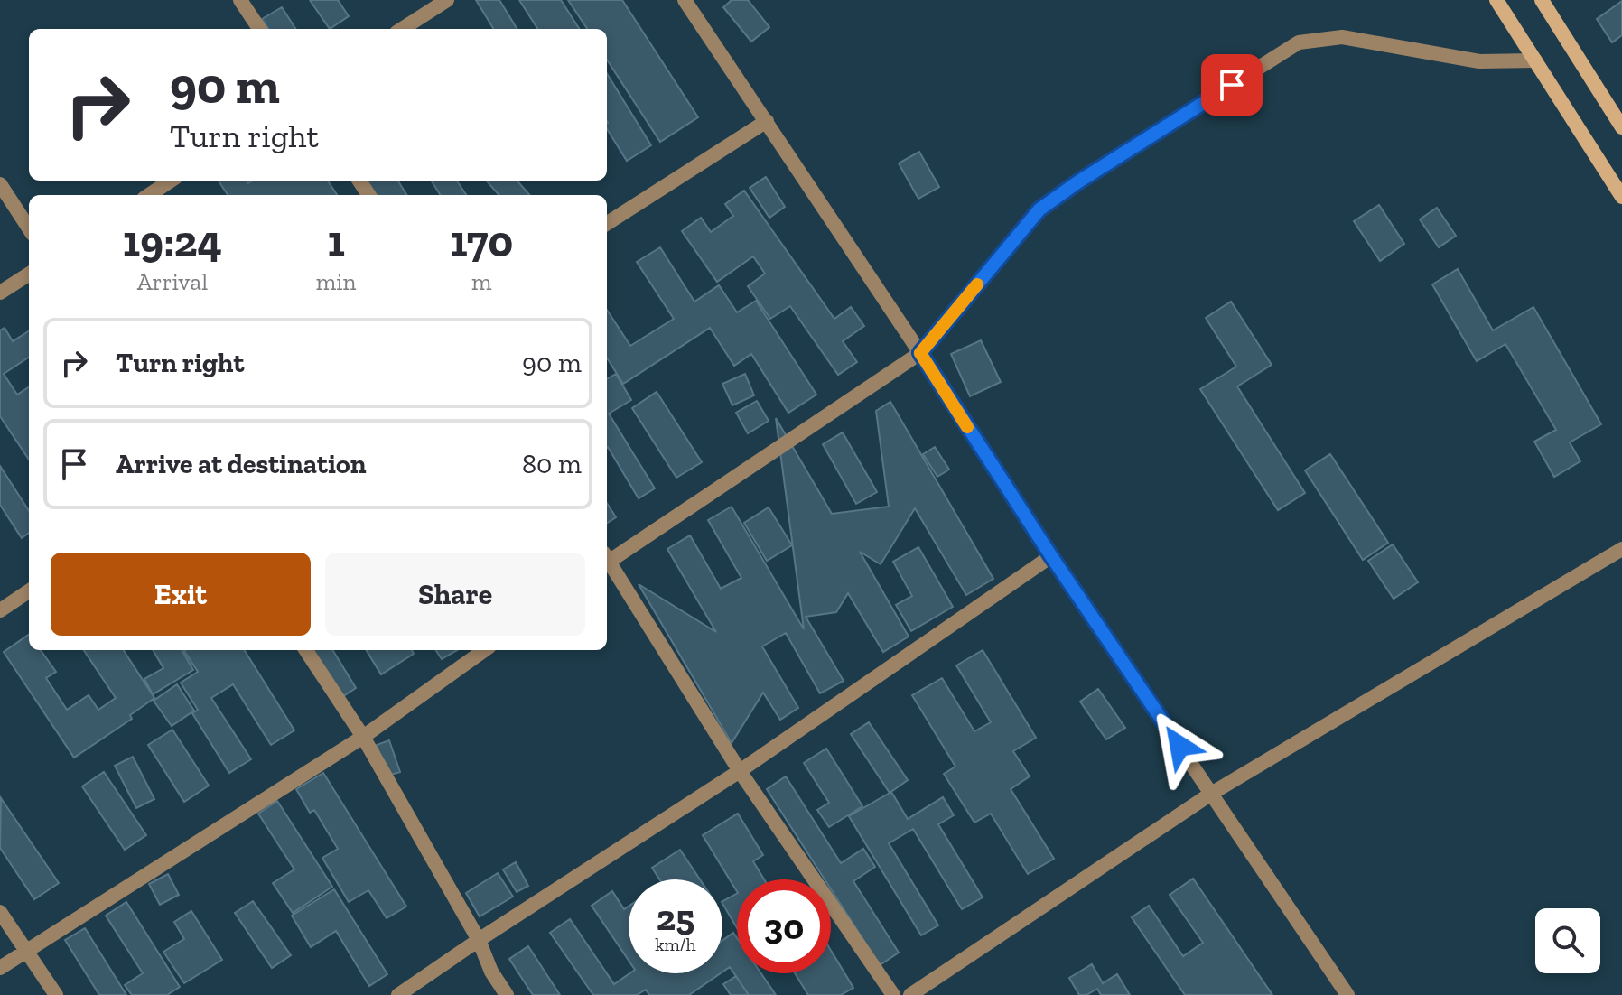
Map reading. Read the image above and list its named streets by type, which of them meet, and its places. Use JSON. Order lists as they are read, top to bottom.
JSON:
{
  "page": {
    "turn": ["90 m", "Turn right"],
    "eta": [
      "19:24",
      "Arrival",
      "1",
      "min",
      "170",
      "m"
    ],
    "list": [
      {
        "name": "Turn right",
        "value": "90 m"
      },
      {
        "name": "Arrive at destination",
        "value": "80 m"
      }
    ],
    "buttons": ["Exit", "Share"],
    "speed": "25 km/h",
    "limit": "30"
  }
}
